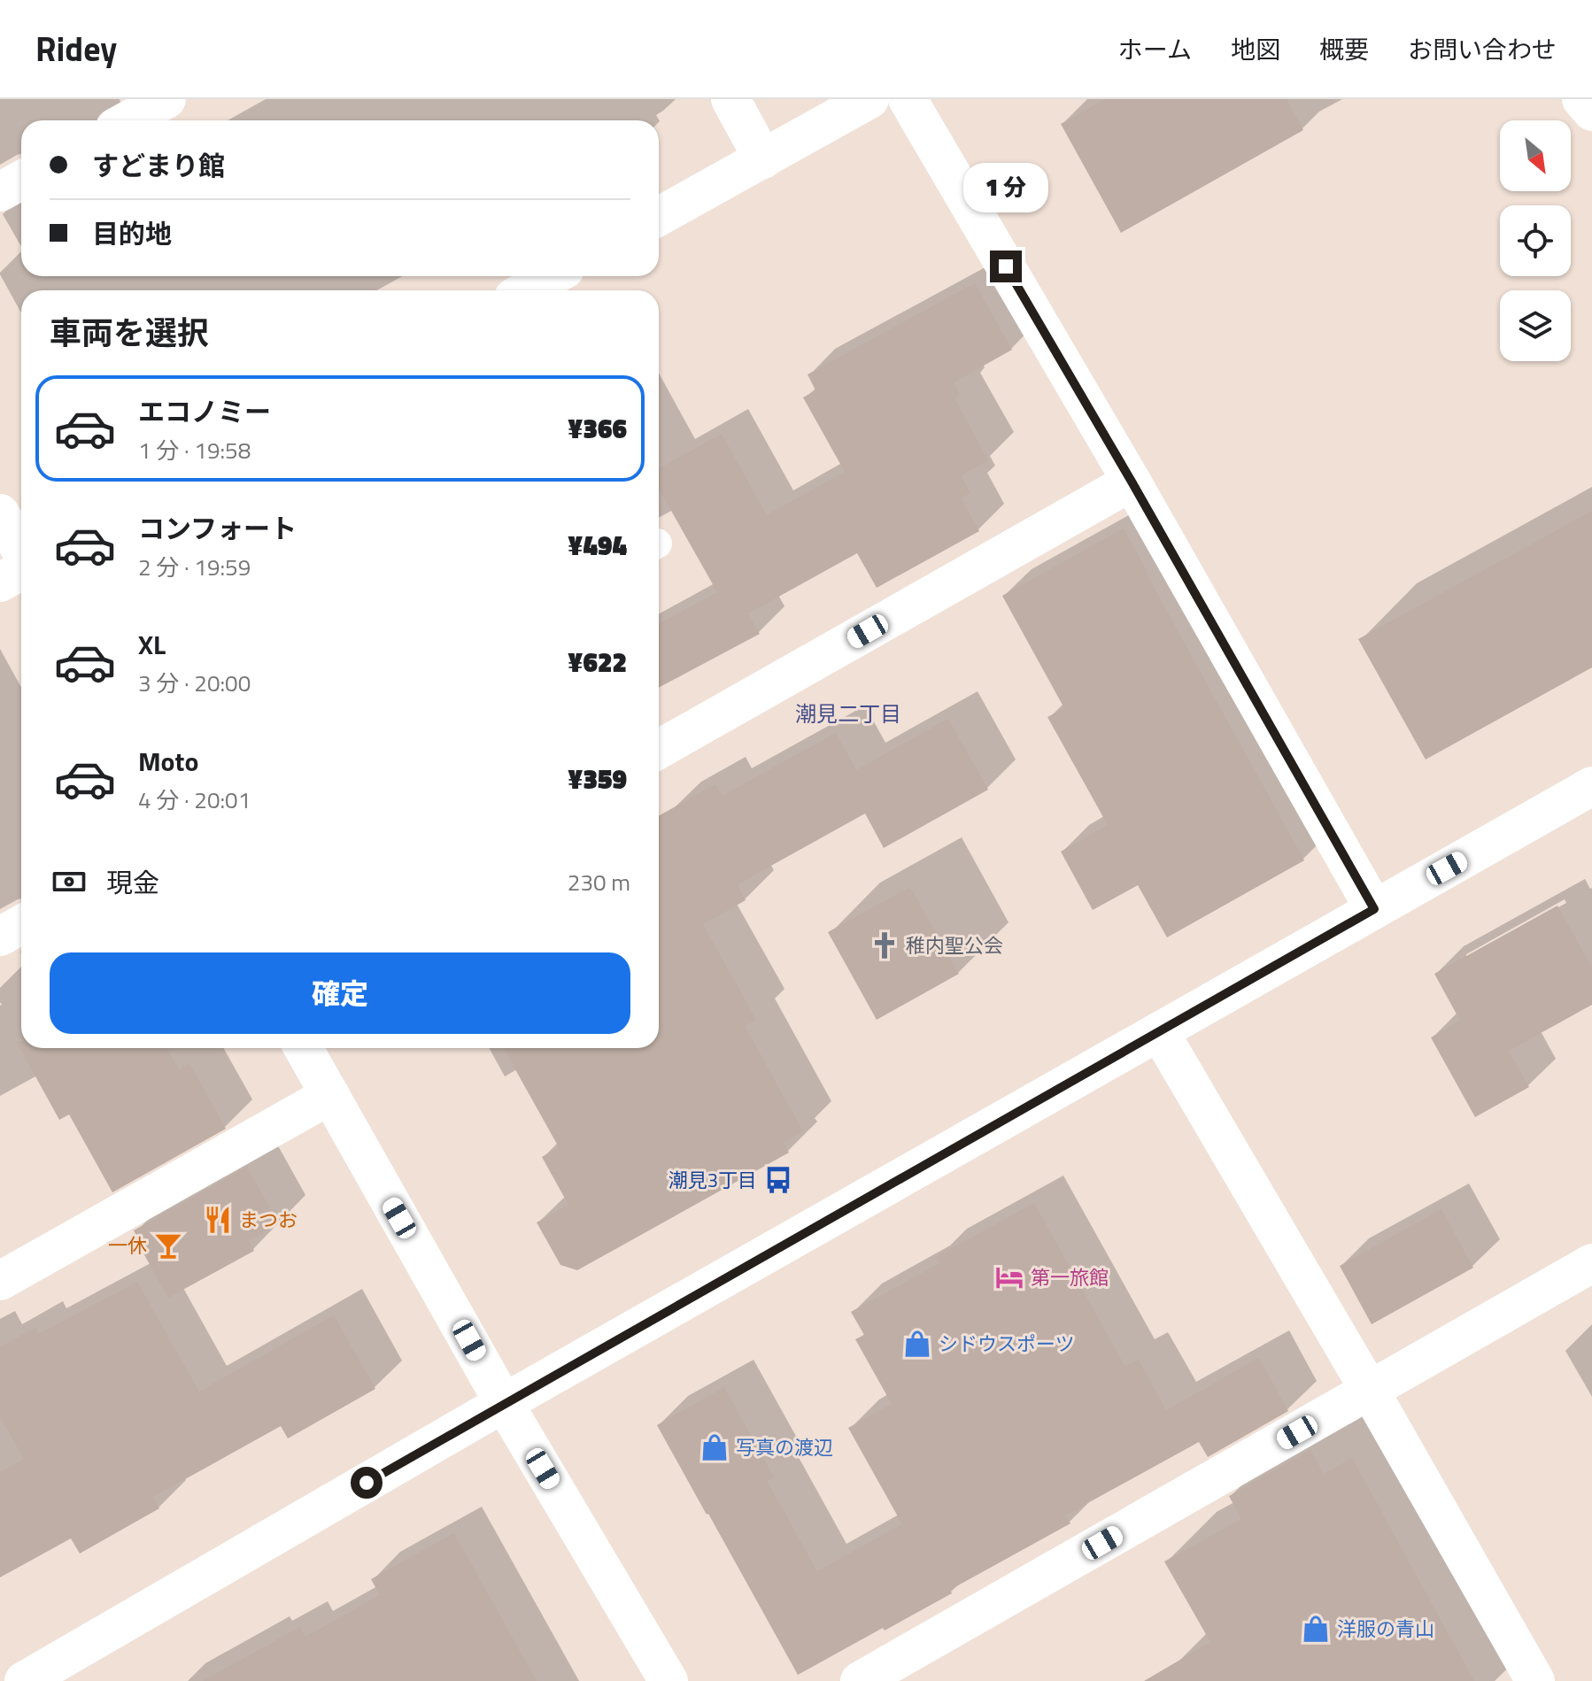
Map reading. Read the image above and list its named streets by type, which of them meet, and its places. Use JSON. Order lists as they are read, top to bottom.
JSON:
{
  "districts": ["潮見二丁目"],
  "places": {
    "church": ["稚内聖公会"],
    "bus stop": ["潮見3丁目"],
    "restaurant": ["まつお"],
    "bar": ["一休"],
    "hotel": ["第一旅館"],
    "shop": ["シドウスポーツ", "写真の渡辺", "洋服の青山"]
  },
  "north": "bottom right",
  "page": {
    "header": "Ridey",
    "nav": [
      "ホーム",
      "地図",
      "概要",
      "お問い合わせ"
    ],
    "banner": ["すどまり館", "目的地"],
    "bubble": "1 分",
    "heading": "車両を選択",
    "list": [
      {
        "name": "エコノミー",
        "note": "1 分 · 19:58",
        "value": "¥366"
      },
      {
        "name": "コンフォート",
        "note": "2 分 · 19:59",
        "value": "¥494"
      },
      {
        "name": "XL",
        "note": "3 分 · 20:00",
        "value": "¥622"
      },
      {
        "name": "Moto",
        "note": "4 分 · 20:01",
        "value": "¥359"
      }
    ],
    "pay": ["現金", "230 m"],
    "buttons": "確定"
  }
}
